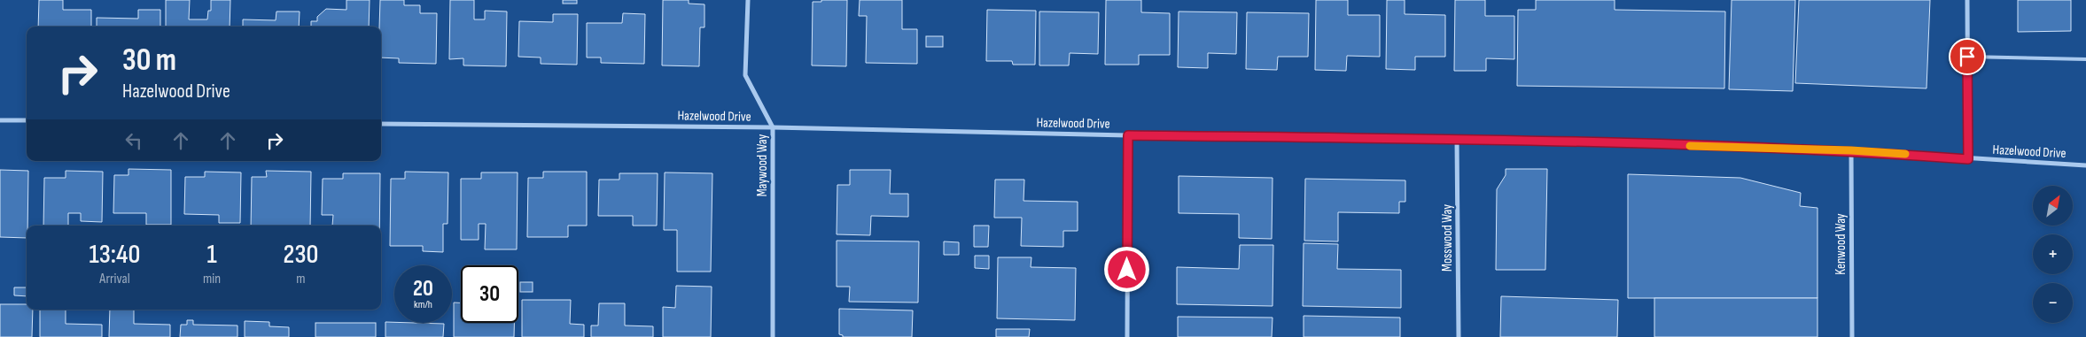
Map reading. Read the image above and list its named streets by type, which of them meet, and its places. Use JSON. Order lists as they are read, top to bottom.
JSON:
{
  "streets": {
    "street": [
      "Hazelwood Drive",
      "Maywood Way",
      "Mosswood Way",
      "Kenwood Way"
    ]
  },
  "crossings": [
    ["Hazelwood Drive", "Maywood Way"],
    ["Hazelwood Drive", "Mosswood Way"],
    ["Hazelwood Drive", "Kenwood Way"]
  ],
  "north": "top right",
  "page": {
    "turn": ["30 m", "Hazelwood Drive"],
    "map_buttons": ["+", "−"],
    "eta": [
      "13:40",
      "Arrival",
      "1",
      "min",
      "230",
      "m"
    ],
    "speed": "20 km/h",
    "limit": "30"
  }
}
